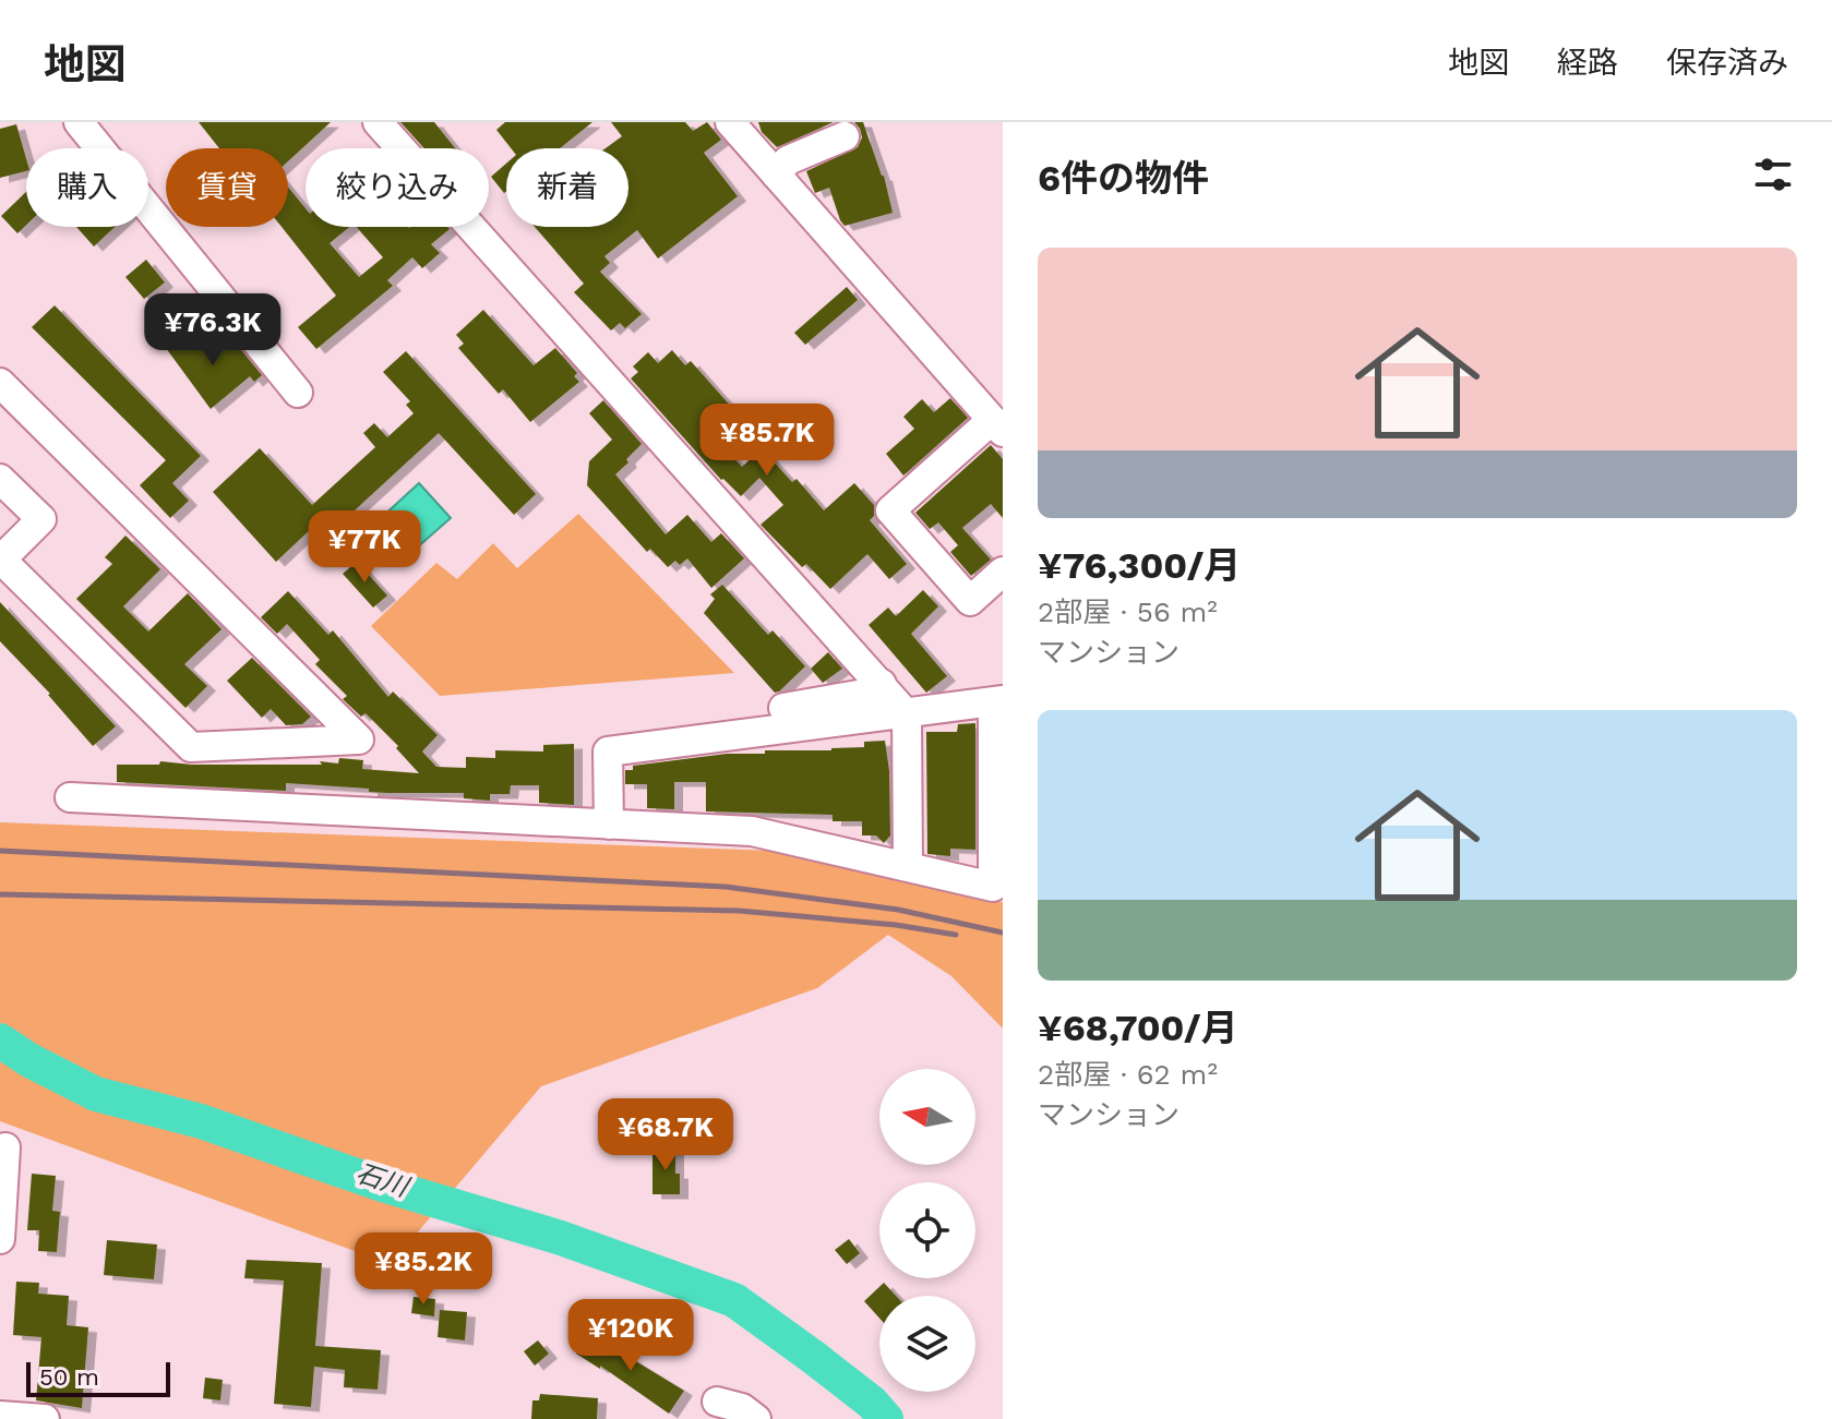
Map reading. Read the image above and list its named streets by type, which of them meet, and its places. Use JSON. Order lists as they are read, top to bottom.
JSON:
{
  "water": ["石川"],
  "scale_bar": "50 m",
  "north": "left",
  "page": {
    "header": "地図",
    "nav": ["地図", "経路", "保存済み"],
    "heading": "6件の物件",
    "chip": [
      "購入",
      "賃貸",
      "絞り込み",
      "新着"
    ],
    "list": [
      {
        "name": "¥76,300/月",
        "note": "2部屋 · 56 m² · マンション"
      },
      {
        "name": "¥68,700/月",
        "note": "2部屋 · 62 m² · マンション"
      }
    ],
    "price": [
      "¥76.3K",
      "¥85.7K",
      "¥77K",
      "¥68.7K",
      "¥85.2K",
      "¥120K"
    ],
    "scale": "50 m"
  }
}
